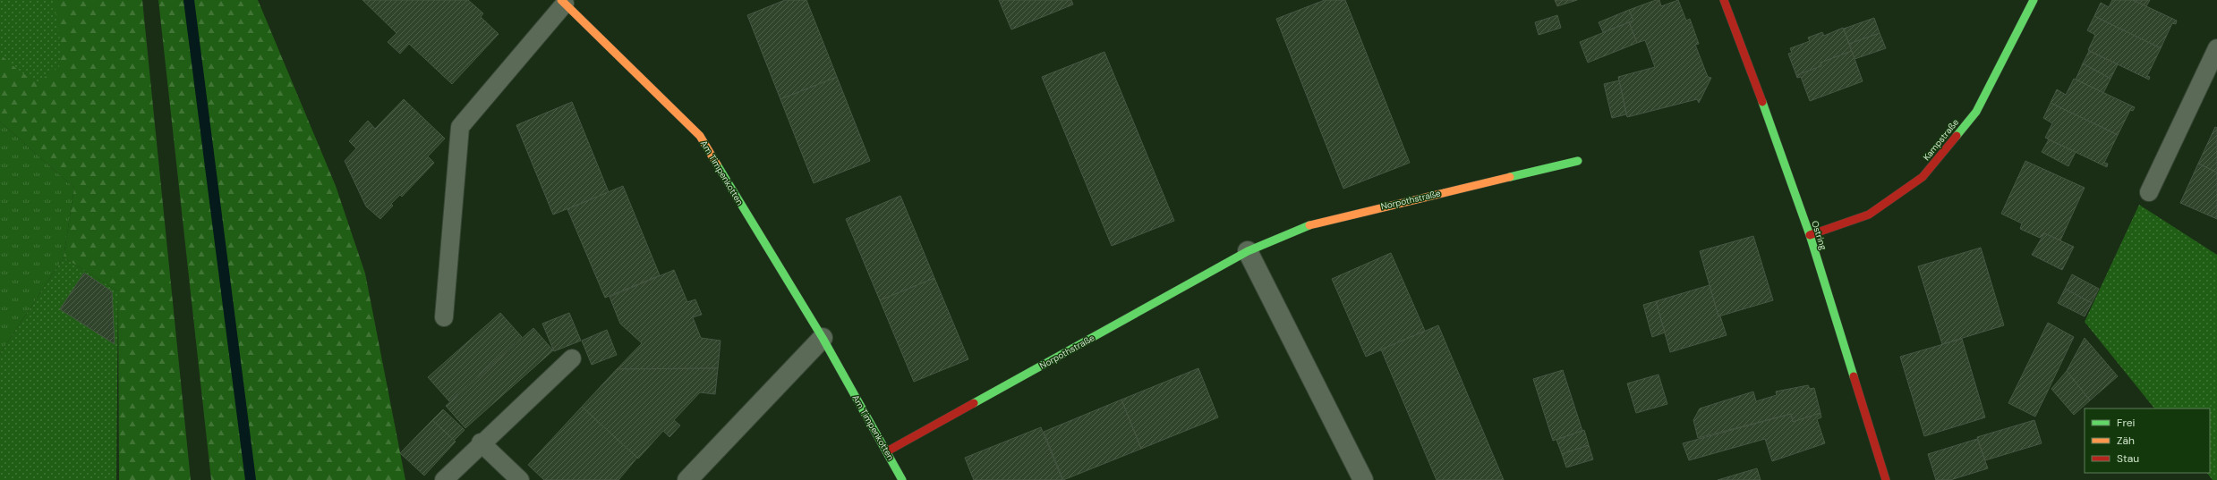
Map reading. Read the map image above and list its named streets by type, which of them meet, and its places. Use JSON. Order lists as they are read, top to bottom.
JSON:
{
  "streets": {
    "street": [
      "Kampstraße",
      "Am Timpenkotten",
      "Norpothstraße",
      "Ostring"
    ]
  },
  "crossings": [
    ["Kampstraße", "Ostring"],
    ["Am Timpenkotten", "Norpothstraße"]
  ],
  "legend": ["Frei", "Zäh", "Stau"]
}
